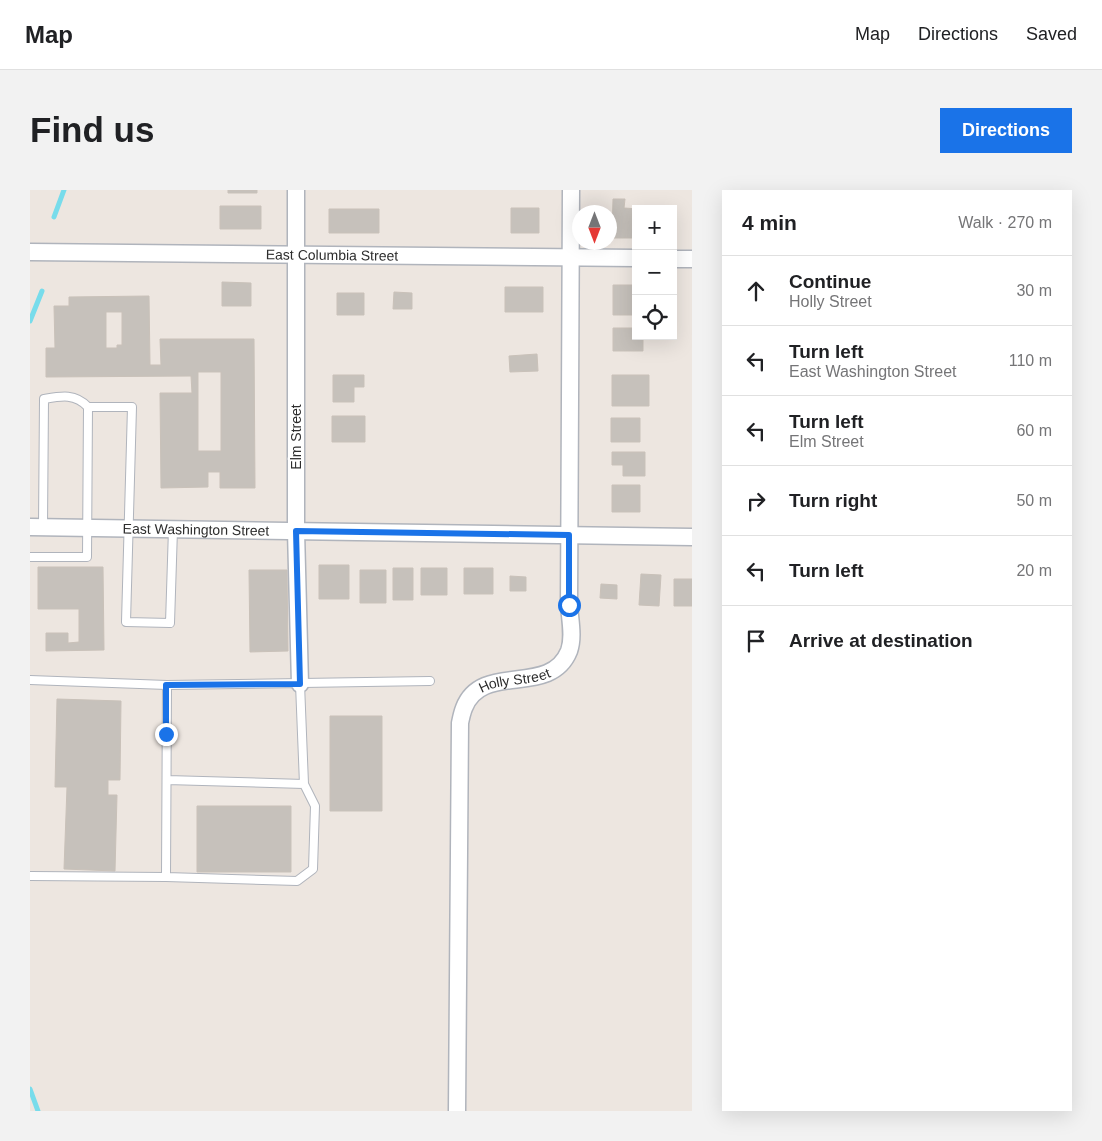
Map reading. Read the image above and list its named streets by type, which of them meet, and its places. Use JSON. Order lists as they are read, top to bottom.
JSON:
{
  "streets": {
    "street": [
      "East Columbia Street",
      "Elm Street",
      "East Washington Street",
      "Holly Street"
    ]
  },
  "crossings": [
    ["East Columbia Street", "Elm Street"],
    ["East Columbia Street", "Holly Street"],
    ["Elm Street", "East Washington Street"],
    ["East Washington Street", "Holly Street"]
  ],
  "north": "bottom",
  "page": {
    "header": "Map",
    "nav": ["Map", "Directions", "Saved"],
    "buttons": "Directions",
    "title": "Find us",
    "heading": ["4 min", "Walk · 270 m"],
    "map_buttons": ["+", "−"],
    "list": [
      ["Continue", "Holly Street", "30 m"],
      ["Turn left", "East Washington Street", "110 m"],
      ["Turn left", "Elm Street", "60 m"],
      ["Turn right", "50 m"],
      ["Turn left", "20 m"],
      "Arrive at destination"
    ]
  }
}
